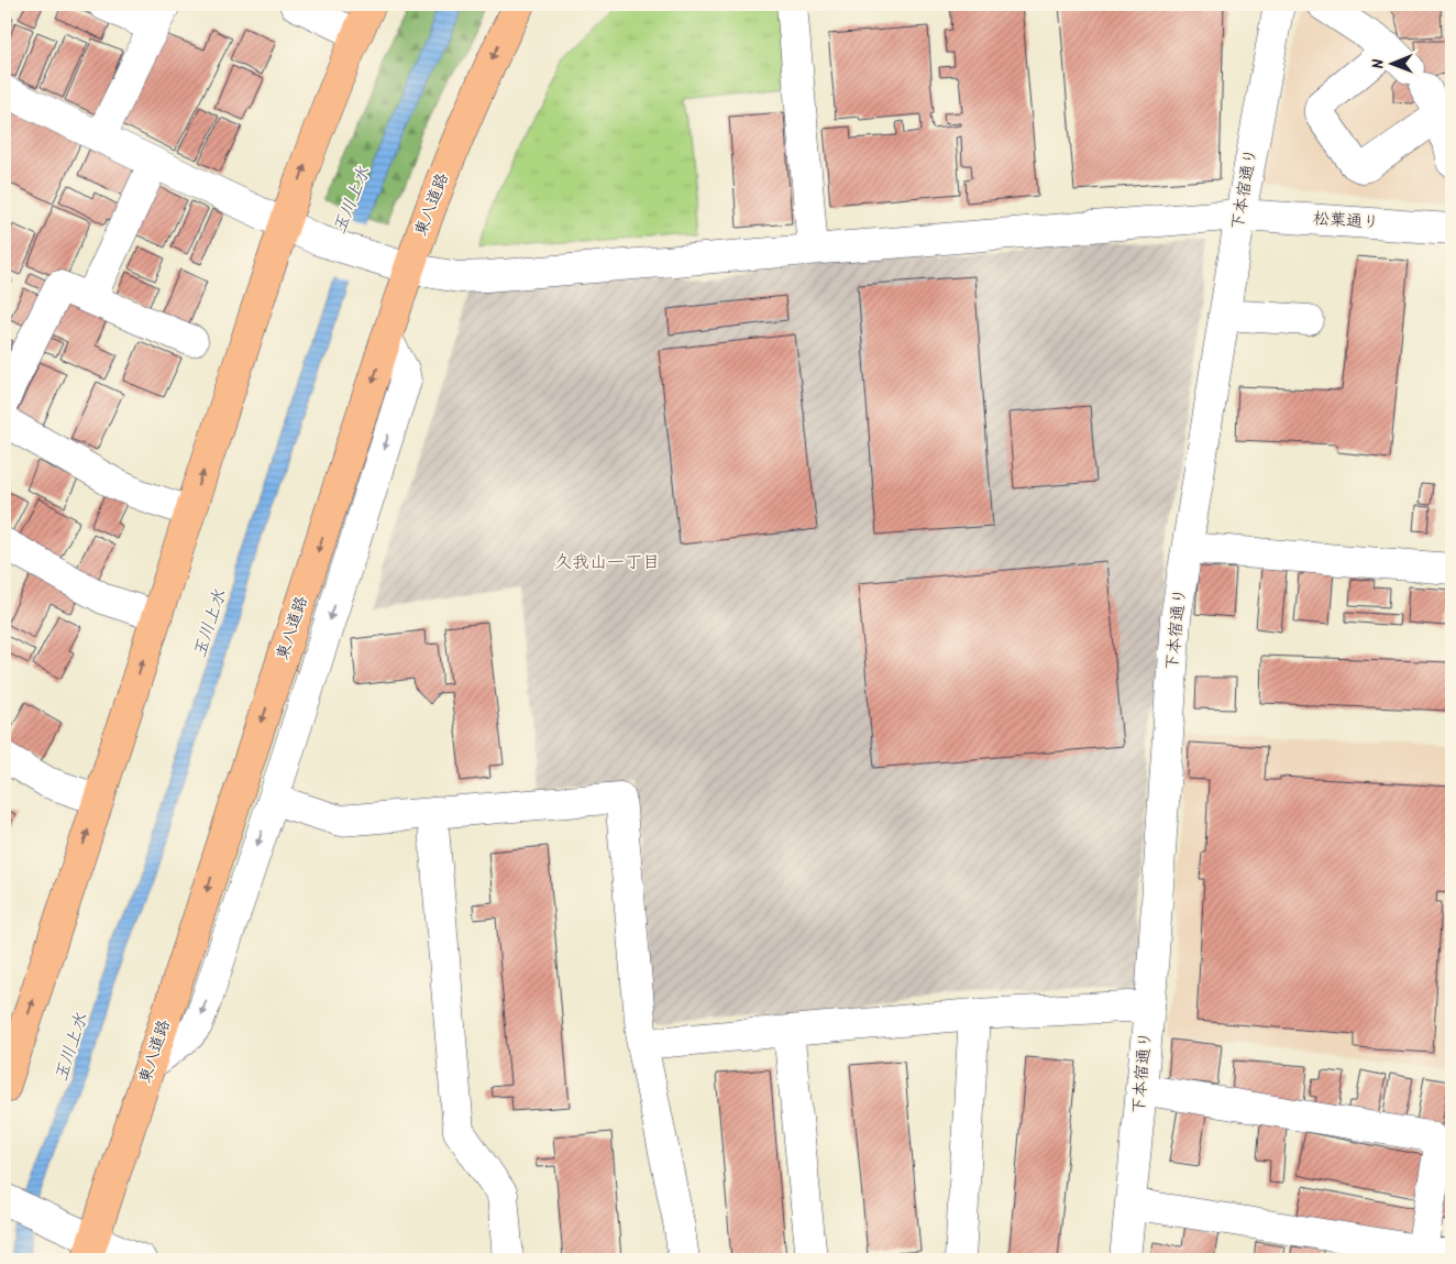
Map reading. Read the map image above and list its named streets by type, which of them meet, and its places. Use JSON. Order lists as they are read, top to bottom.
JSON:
{
  "streets": {
    "main road": ["東八道路"],
    "street": ["下本宿通り", "松葉通り"]
  },
  "crossings": [
    ["下本宿通り", "松葉通り"],
    ["東八道路", "松葉通り"]
  ],
  "districts": ["久我山一丁目"],
  "water": ["玉川上水"],
  "north": "left"
}
